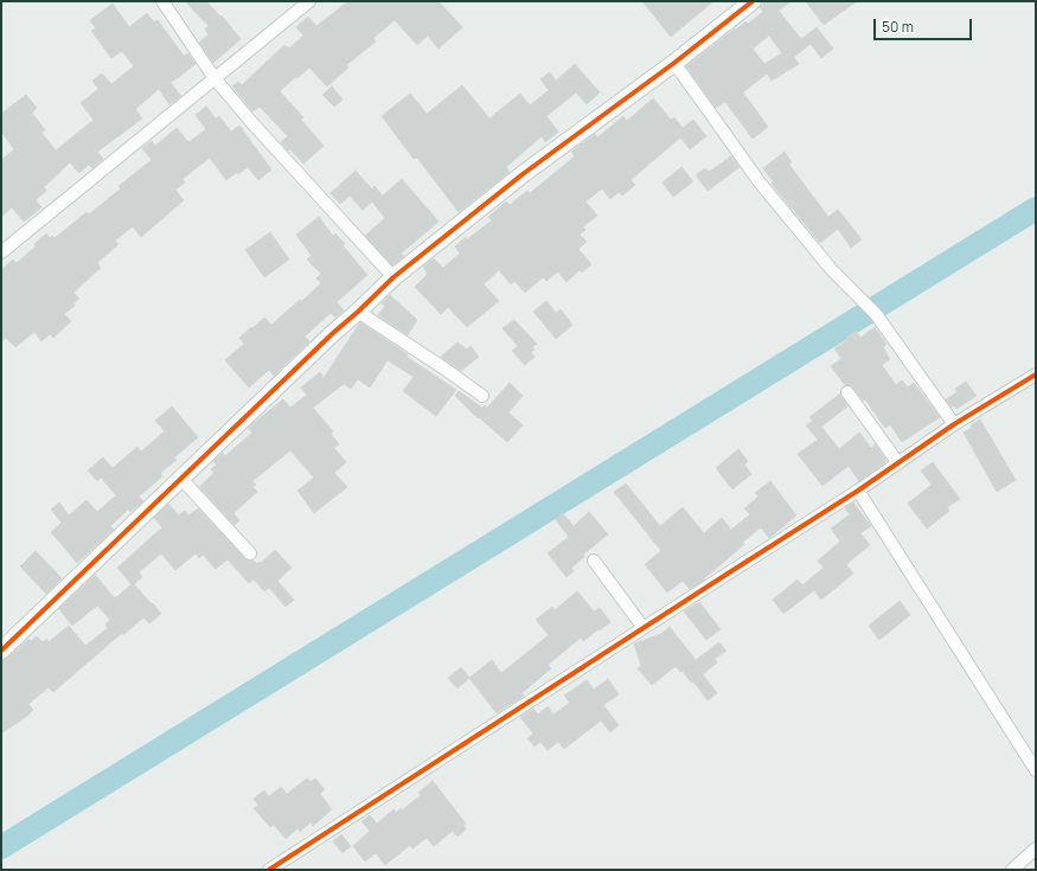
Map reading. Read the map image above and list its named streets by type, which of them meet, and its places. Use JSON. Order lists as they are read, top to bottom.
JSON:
{
  "scale_bar": "50 m"
}
